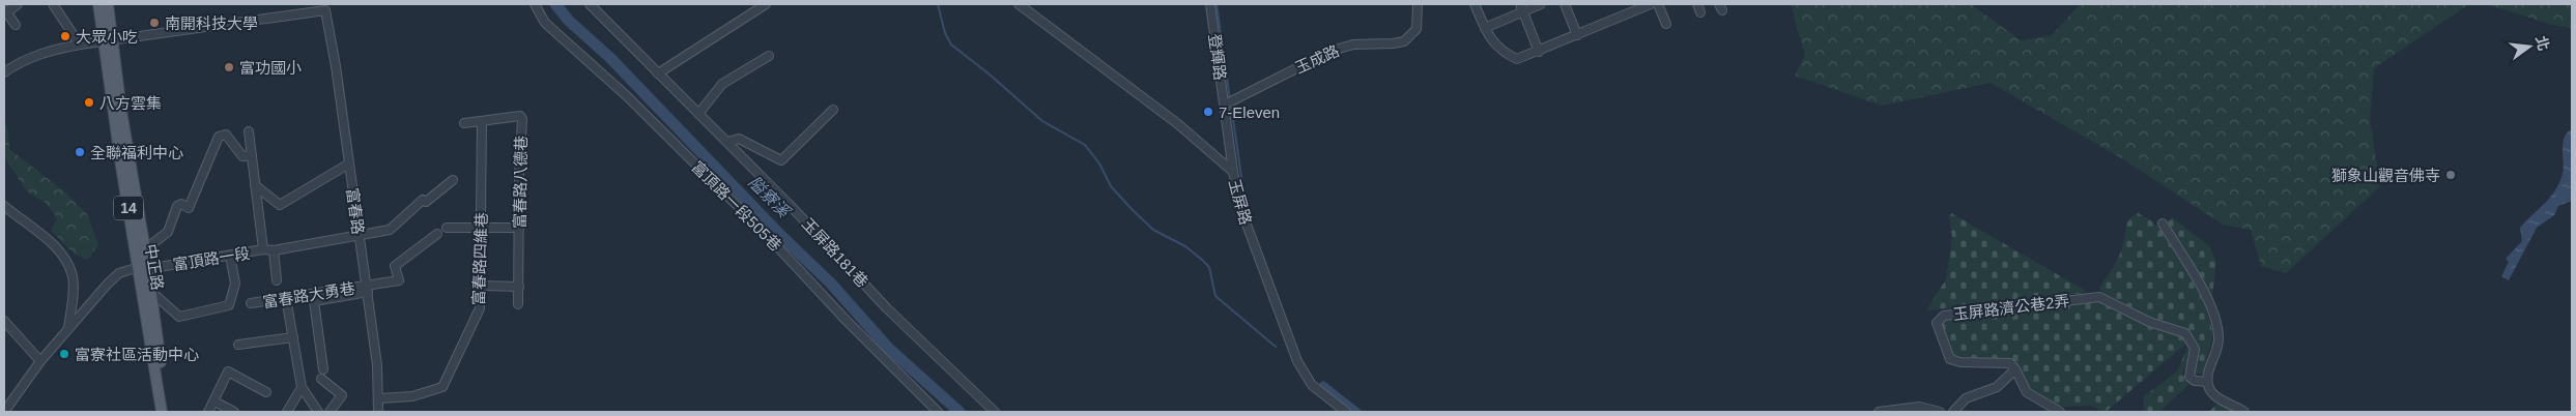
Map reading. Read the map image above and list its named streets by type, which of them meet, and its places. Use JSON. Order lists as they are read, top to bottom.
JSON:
{
  "streets": {
    "main road": ["14", "中正路"],
    "street": [
      "登輝路",
      "玉成路",
      "富春路八德巷",
      "玉屏路",
      "富頂路一段505巷",
      "富春路",
      "玉屏路181巷",
      "富頂路一段",
      "富春路四維巷",
      "富春路大勇巷",
      "玉屏路濟公巷2弄"
    ]
  },
  "crossings": [
    ["登輝路", "玉成路"],
    ["登輝路", "玉屏路"],
    ["富春路八德巷", "富春路四維巷"],
    ["富春路", "富頂路一段"],
    ["富春路", "富春路四維巷"],
    ["富春路", "中正路"],
    ["富春路", "富春路大勇巷"],
    ["富頂路一段", "中正路"]
  ],
  "water": ["隘寮溪"],
  "places": [
    "南開科技大學",
    "大眾小吃",
    "富功國小",
    "八方雲集",
    "7-Eleven",
    "全聯福利中心",
    "獅象山觀音佛寺",
    "富寮社區活動中心"
  ],
  "north": "right"
}
